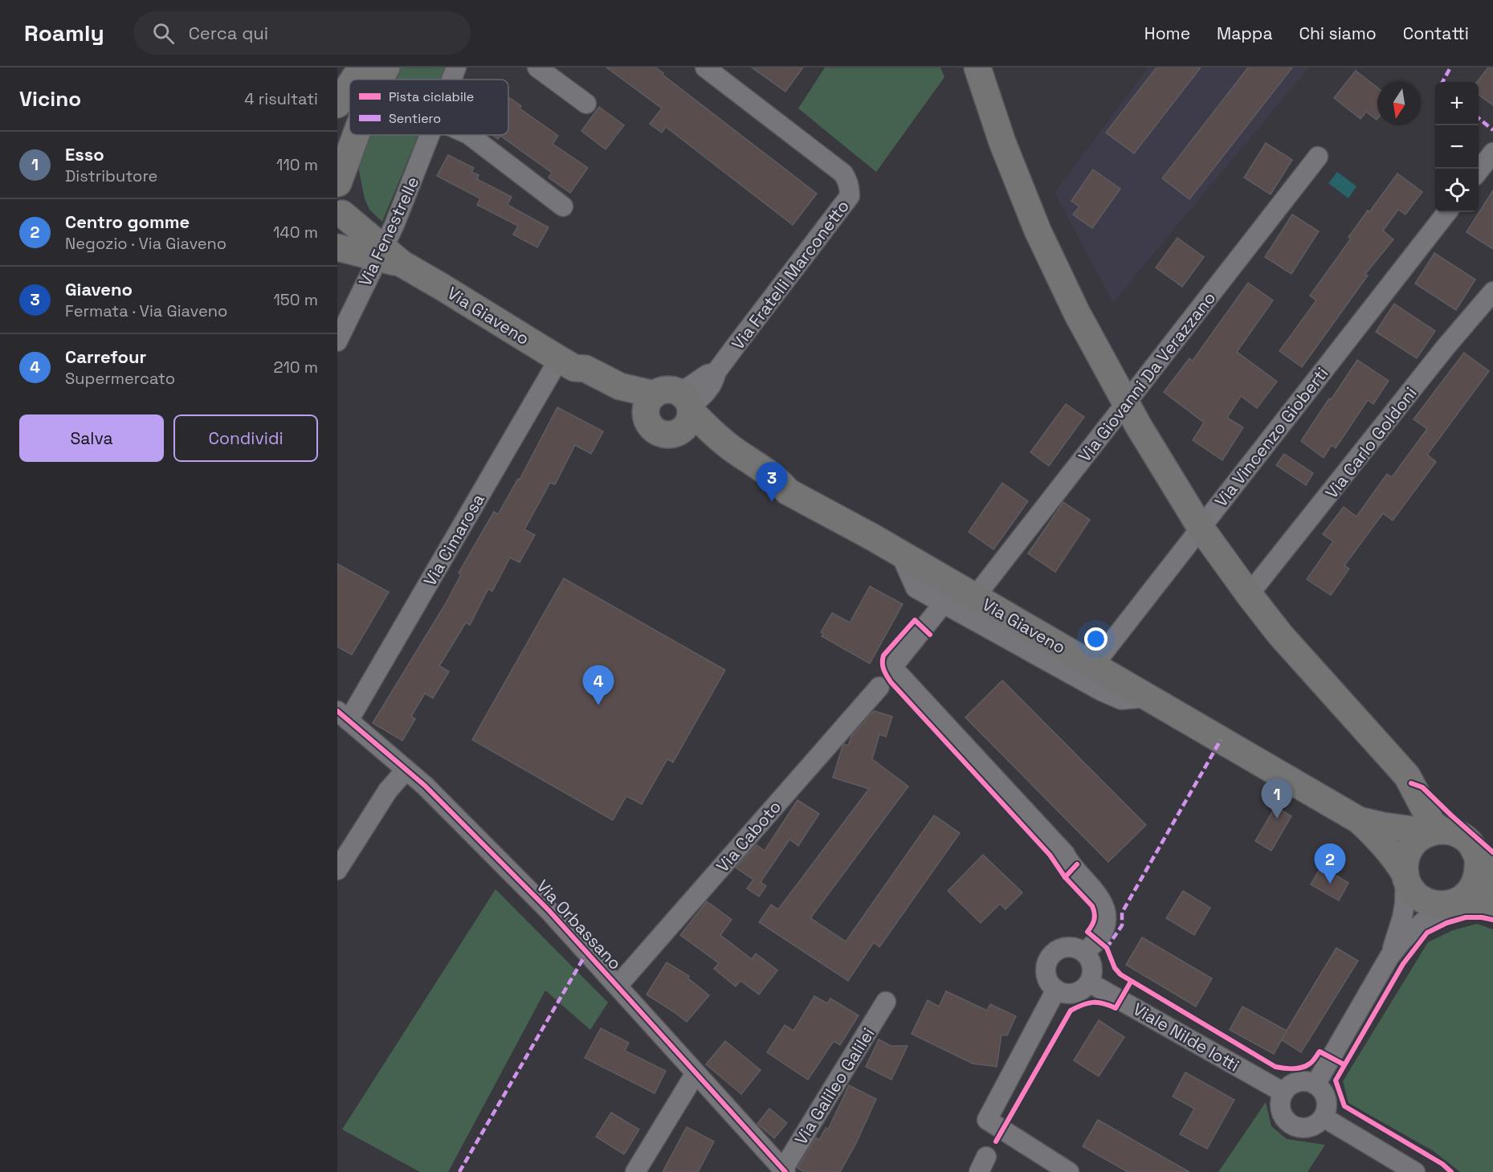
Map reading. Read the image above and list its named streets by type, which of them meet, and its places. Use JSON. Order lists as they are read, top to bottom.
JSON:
{
  "streets": {
    "main road": ["Via Giaveno"],
    "street": [
      "Via Fenestrelle",
      "Via Fratelli Marconetto",
      "Via Giovanni Da Verazzano",
      "Via Vincenzo Gioberti",
      "Via Carlo Goldoni",
      "Via Cimarosa",
      "Via Caboto",
      "Via Orbassano",
      "Viale Nilde Iotti",
      "Via Galileo Galilei"
    ]
  },
  "crossings": [
    ["Via Fenestrelle", "Via Giaveno"],
    ["Via Fratelli Marconetto", "Via Giaveno"],
    ["Via Giaveno", "Via Giovanni Da Verazzano"],
    ["Via Giaveno", "Via Vincenzo Gioberti"],
    ["Via Giaveno", "Via Cimarosa"],
    ["Via Cimarosa", "Via Orbassano"],
    ["Via Caboto", "Via Orbassano"],
    ["Via Orbassano", "Via Galileo Galilei"]
  ],
  "legend": ["Pista ciclabile", "Sentiero"],
  "north": "bottom",
  "page": {
    "header": "Roamly",
    "search": "Cerca qui",
    "nav": [
      "Home",
      "Mappa",
      "Chi siamo",
      "Contatti"
    ],
    "heading": ["Vicino", "4 risultati"],
    "map_buttons": ["+", "−"],
    "list": [
      {
        "mark": "1",
        "name": "Esso",
        "note": "Distributore",
        "value": "110 m"
      },
      {
        "mark": "2",
        "name": "Centro gomme",
        "note": "Negozio · Via Giaveno",
        "value": "140 m"
      },
      {
        "mark": "3",
        "name": "Giaveno",
        "note": "Fermata · Via Giaveno",
        "value": "150 m"
      },
      {
        "mark": "4",
        "name": "Carrefour",
        "note": "Supermercato",
        "value": "210 m"
      }
    ],
    "buttons": ["Salva", "Condividi"],
    "pins": [
      "3",
      "4",
      "1",
      "2"
    ]
  }
}
